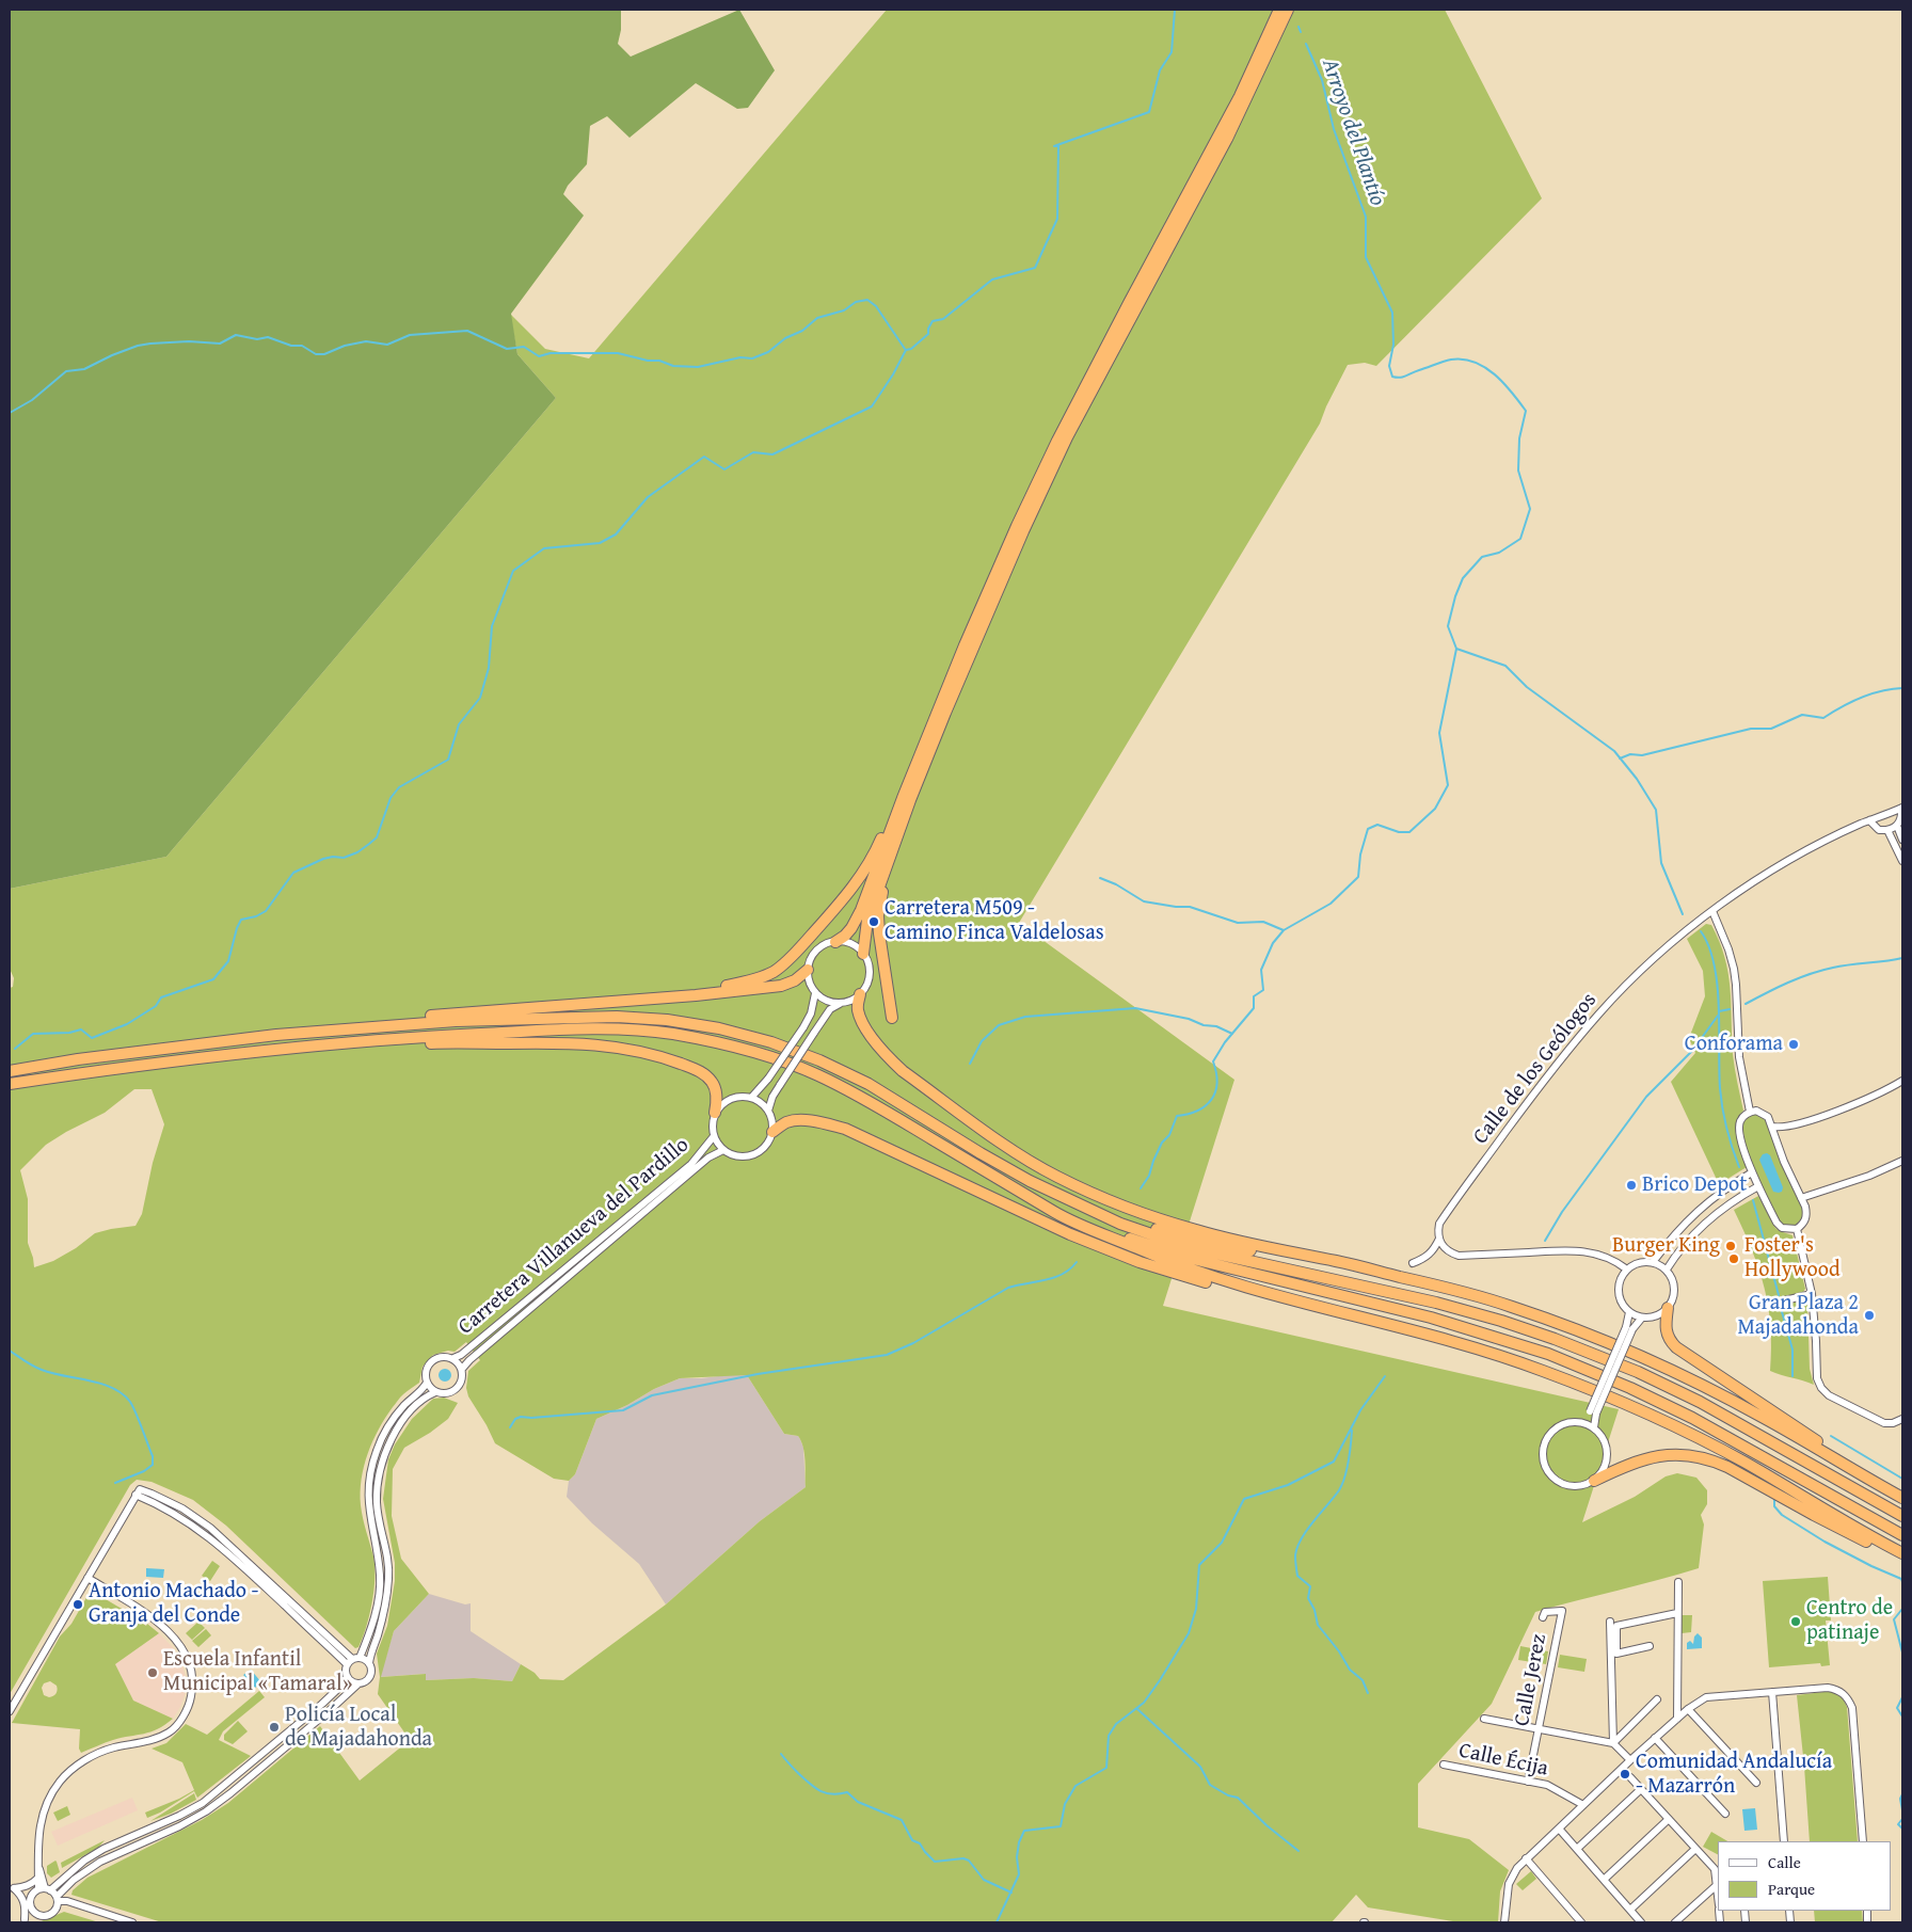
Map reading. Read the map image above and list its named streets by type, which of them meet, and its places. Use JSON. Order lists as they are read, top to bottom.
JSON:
{
  "streets": {
    "street": [
      "Calle de los Geólogos",
      "Carretera Villanueva del Pardillo",
      "Calle Jerez",
      "Calle Écija"
    ]
  },
  "crossings": [
    ["Calle Jerez", "Calle Écija"]
  ],
  "water": ["Arroyo del Plantío"],
  "places": [
    "Carretera M509 - Camino Finca Valdelosas",
    "Conforama",
    "Brico Depot",
    "Burger King",
    "Foster's Hollywood",
    "Gran Plaza 2 Majadahonda",
    "Antonio Machado - Granja del Conde",
    "Centro de patinaje",
    "Escuela Infantil Municipal «Tamaral»",
    "Policía Local de Majadahonda",
    "Comunidad Andalucía - Mazarrón"
  ],
  "legend": ["Calle", "Parque"]
}
